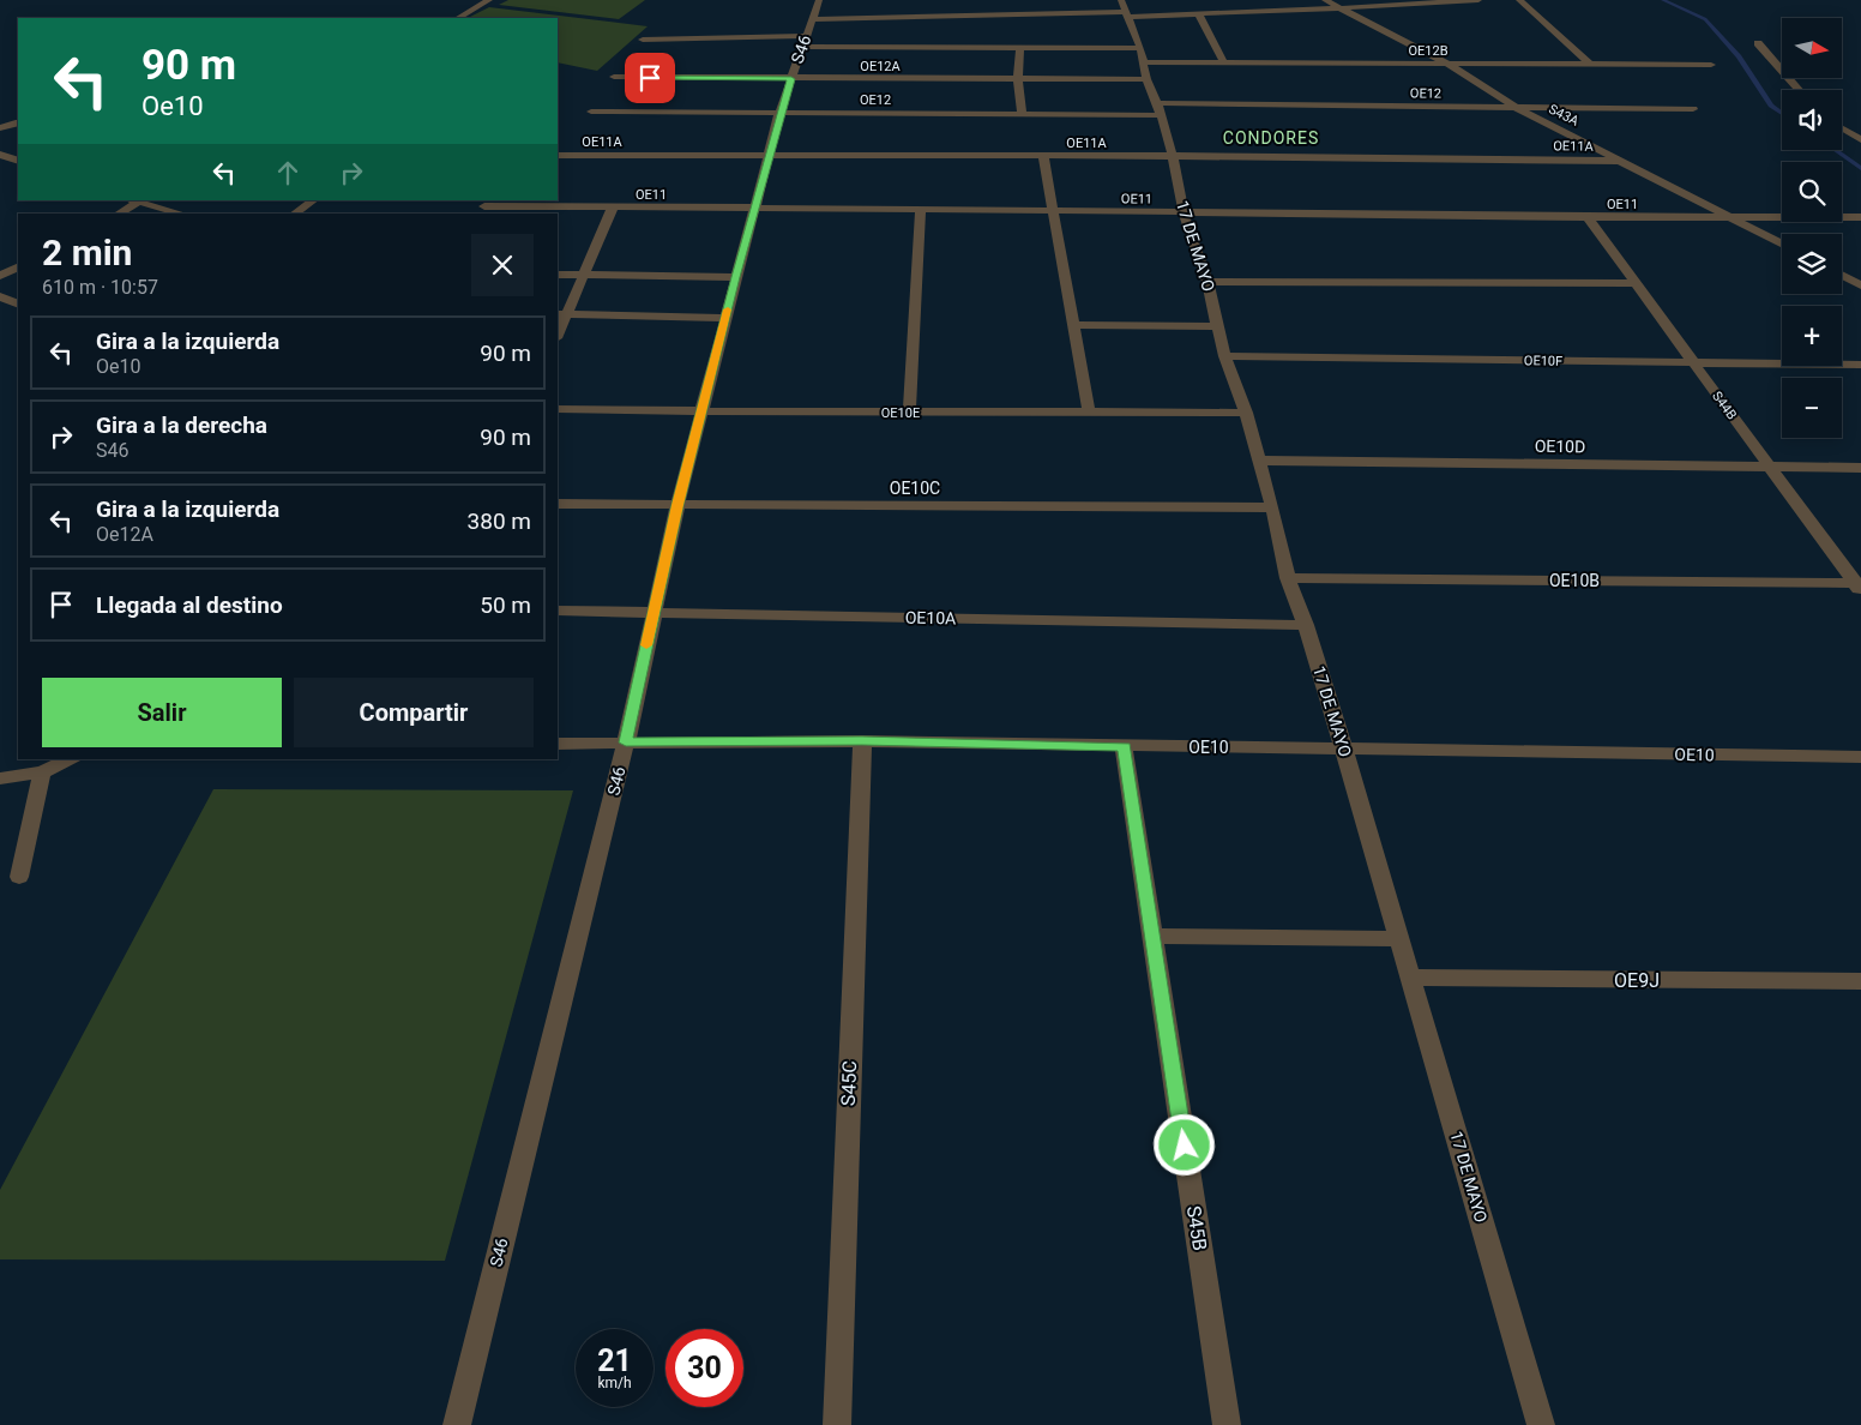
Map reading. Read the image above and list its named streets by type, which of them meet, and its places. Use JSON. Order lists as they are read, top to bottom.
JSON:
{
  "streets": {
    "street": [
      "S46",
      "OE12B",
      "OE12A",
      "OE12",
      "S43A",
      "OE11A",
      "OE11",
      "17 DE MAYO",
      "OE10F",
      "S44B",
      "OE10E",
      "OE10D",
      "OE10C",
      "OE10B",
      "OE10A",
      "OE10",
      "OE9J",
      "S45C",
      "S45B"
    ]
  },
  "crossings": [
    ["S46", "OE12A"],
    ["S46", "OE12"],
    ["S46", "OE11A"],
    ["S46", "OE11"],
    ["S46", "OE10E"],
    ["S46", "OE10C"],
    ["S46", "OE10A"],
    ["S46", "OE10"],
    ["OE12B", "S43A"],
    ["OE12B", "17 DE MAYO"],
    ["OE12A", "17 DE MAYO"],
    ["OE12", "S43A"],
    ["OE12", "17 DE MAYO"],
    ["S43A", "OE11A"],
    ["S43A", "OE11"],
    ["OE11A", "17 DE MAYO"],
    ["OE11", "17 DE MAYO"],
    ["OE11", "S44B"],
    ["17 DE MAYO", "OE10F"],
    ["17 DE MAYO", "OE10E"],
    ["17 DE MAYO", "OE10D"],
    ["17 DE MAYO", "OE10C"],
    ["17 DE MAYO", "OE10B"],
    ["17 DE MAYO", "OE10A"],
    ["17 DE MAYO", "OE10"],
    ["17 DE MAYO", "OE9J"],
    ["OE10F", "S44B"],
    ["S44B", "OE10D"],
    ["S44B", "OE10B"],
    ["OE10", "S45C"],
    ["OE10", "S45B"]
  ],
  "districts": ["CONDORES"],
  "north": "right",
  "page": {
    "map_buttons": ["+", "−"],
    "turn": ["90 m", "Oe10"],
    "heading": ["2 min", "610 m · 10:57"],
    "list": [
      {
        "name": "Gira a la izquierda",
        "note": "Oe10",
        "value": "90 m"
      },
      {
        "name": "Gira a la derecha",
        "note": "S46",
        "value": "90 m"
      },
      {
        "name": "Gira a la izquierda",
        "note": "Oe12A",
        "value": "380 m"
      },
      {
        "name": "Llegada al destino",
        "value": "50 m"
      }
    ],
    "buttons": ["Salir", "Compartir"],
    "speed": "21 km/h",
    "limit": "30"
  }
}
